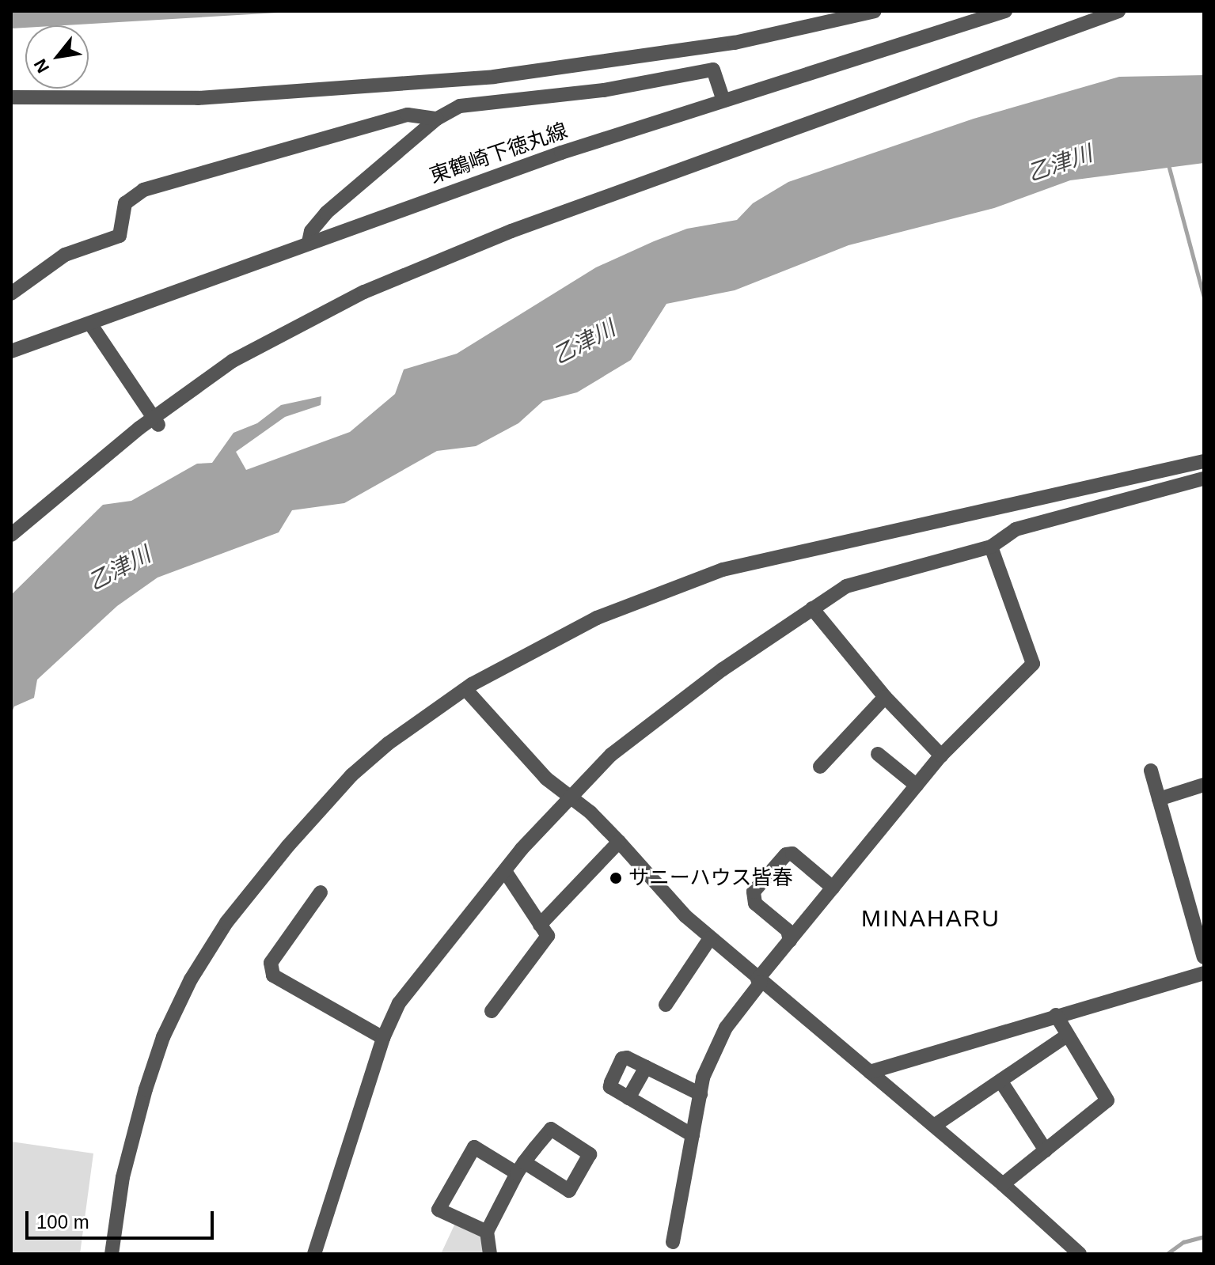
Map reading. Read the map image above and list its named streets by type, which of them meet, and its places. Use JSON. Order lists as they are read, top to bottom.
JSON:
{
  "streets": {
    "street": ["東鶴崎下徳丸線"]
  },
  "districts": ["MINAHARU"],
  "water": ["乙津川"],
  "places": ["サニーハウス皆春"],
  "scale_bar": "100 m",
  "north": "bottom left"
}
